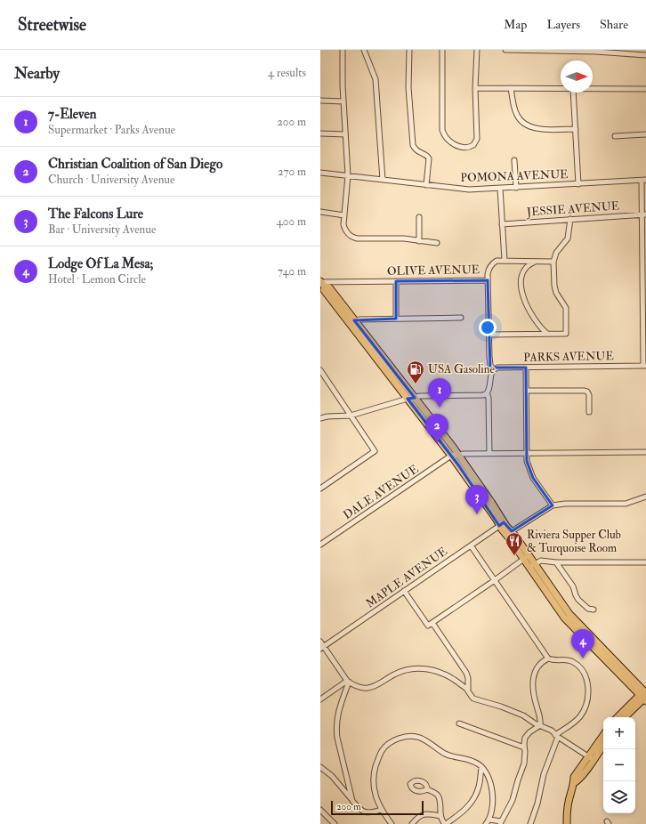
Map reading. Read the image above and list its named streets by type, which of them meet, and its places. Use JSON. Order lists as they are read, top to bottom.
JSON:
{
  "streets": {
    "street": [
      "POMONA AVENUE",
      "JESSIE AVENUE",
      "OLIVE AVENUE",
      "PARKS AVENUE",
      "DALE AVENUE",
      "MAPLE AVENUE"
    ]
  },
  "places": {
    "fuel station": ["USA Gasoline"],
    "restaurant": ["Riviera Supper Club & Turquoise Room"]
  },
  "scale_bar": "200 m",
  "north": "right",
  "page": {
    "header": "Streetwise",
    "nav": ["Map", "Layers", "Share"],
    "heading": ["Nearby", "4 results"],
    "list": [
      {
        "mark": "1",
        "name": "7-Eleven",
        "note": "Supermarket · Parks Avenue",
        "value": "200 m"
      },
      {
        "mark": "2",
        "name": "Christian Coalition of San Diego",
        "note": "Church · University Avenue",
        "value": "270 m"
      },
      {
        "mark": "3",
        "name": "The Falcons Lure",
        "note": "Bar · University Avenue",
        "value": "400 m"
      },
      {
        "mark": "4",
        "name": "Lodge Of La Mesa;",
        "note": "Hotel · Lemon Circle",
        "value": "740 m"
      }
    ],
    "pins": [
      "1",
      "2",
      "3",
      "4"
    ],
    "map_buttons": ["+", "−"],
    "scale": "200 m"
  }
}
